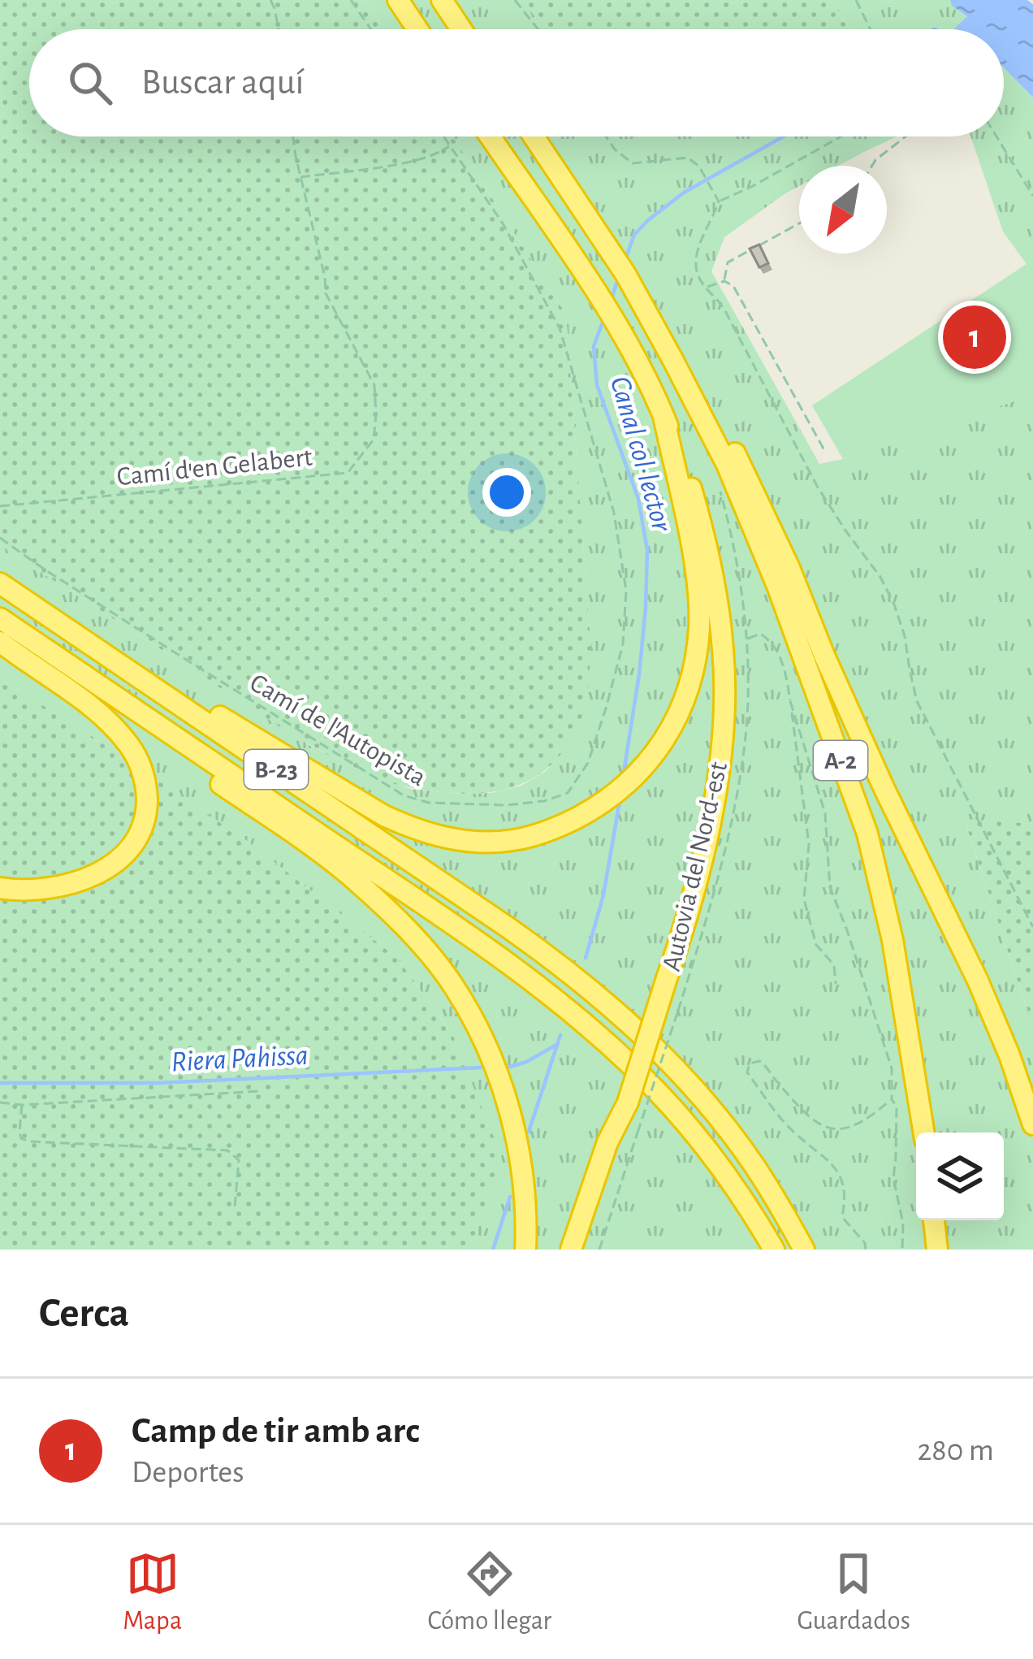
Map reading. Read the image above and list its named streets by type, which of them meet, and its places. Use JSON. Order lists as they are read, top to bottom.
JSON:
{
  "streets": {
    "highway": ["A-2", "B-23", "Autovia del Nord-est"],
    "path": ["Camí d'en Gelabert", "Camí de l'Autopista"]
  },
  "water": ["Canal col·lector", "Riera Pahissa"],
  "north": "bottom left",
  "page": {
    "search": "Buscar aquí",
    "pins": "1",
    "heading": "Cerca",
    "list": [
      {
        "mark": "1",
        "name": "Camp de tir amb arc",
        "note": "Deportes",
        "value": "280 m"
      }
    ],
    "nav": ["Mapa", "Cómo llegar", "Guardados"]
  }
}
